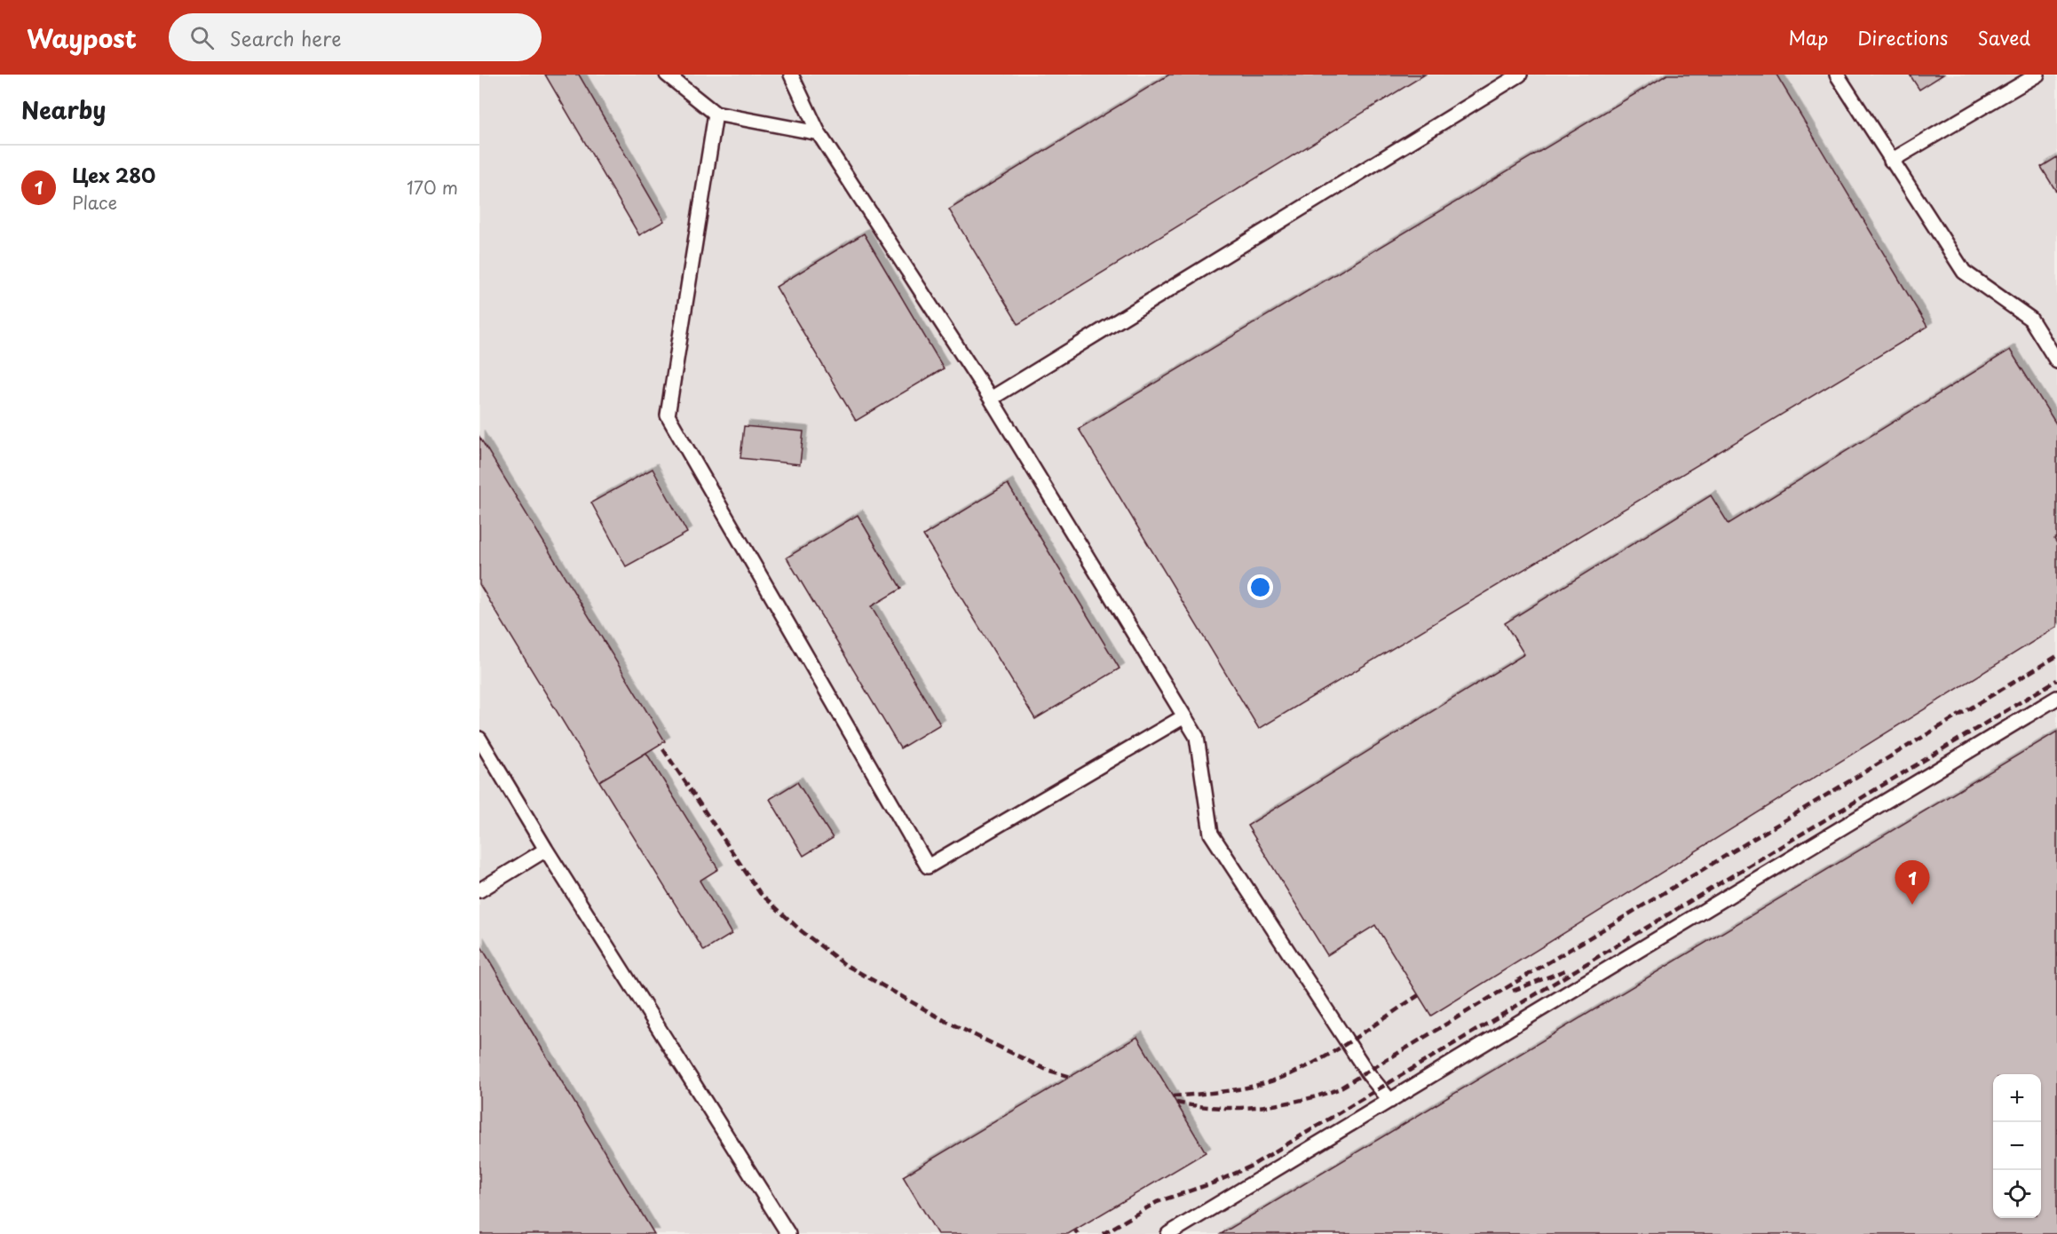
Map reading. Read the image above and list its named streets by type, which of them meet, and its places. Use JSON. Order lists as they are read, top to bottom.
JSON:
{
  "page": {
    "header": "Waypost",
    "search": "Search here",
    "nav": ["Map", "Directions", "Saved"],
    "heading": "Nearby",
    "list": [
      {
        "mark": "1",
        "name": "Цех 280",
        "note": "Place",
        "value": "170 m"
      }
    ],
    "pins": "1",
    "map_buttons": ["+", "−"]
  }
}
